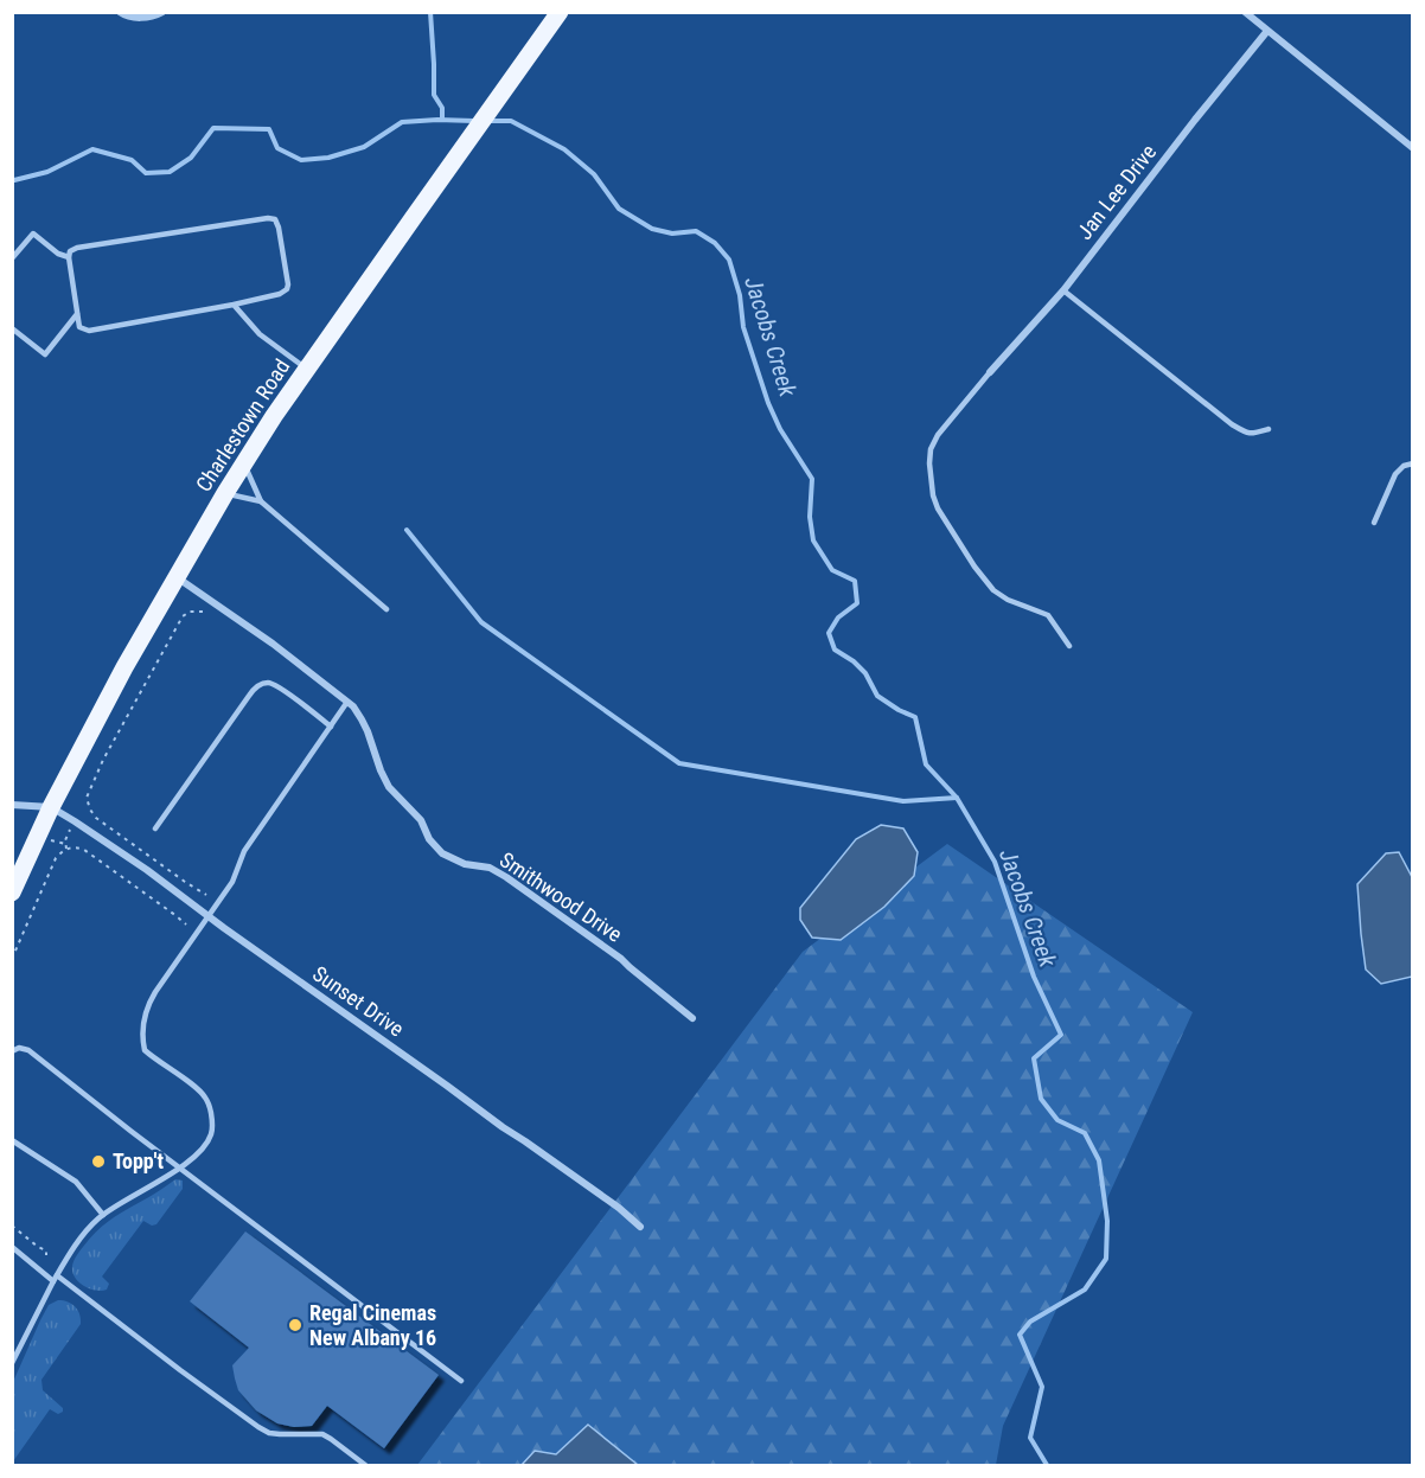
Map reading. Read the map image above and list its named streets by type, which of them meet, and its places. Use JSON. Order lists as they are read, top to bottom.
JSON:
{
  "streets": {
    "main road": ["Charlestown Road"],
    "street": ["Jan Lee Drive", "Smithwood Drive", "Sunset Drive"]
  },
  "crossings": [
    ["Charlestown Road", "Smithwood Drive"],
    ["Charlestown Road", "Sunset Drive"]
  ],
  "water": ["Jacobs Creek"],
  "places": ["Topp't", "Regal Cinemas New Albany 16"]
}
